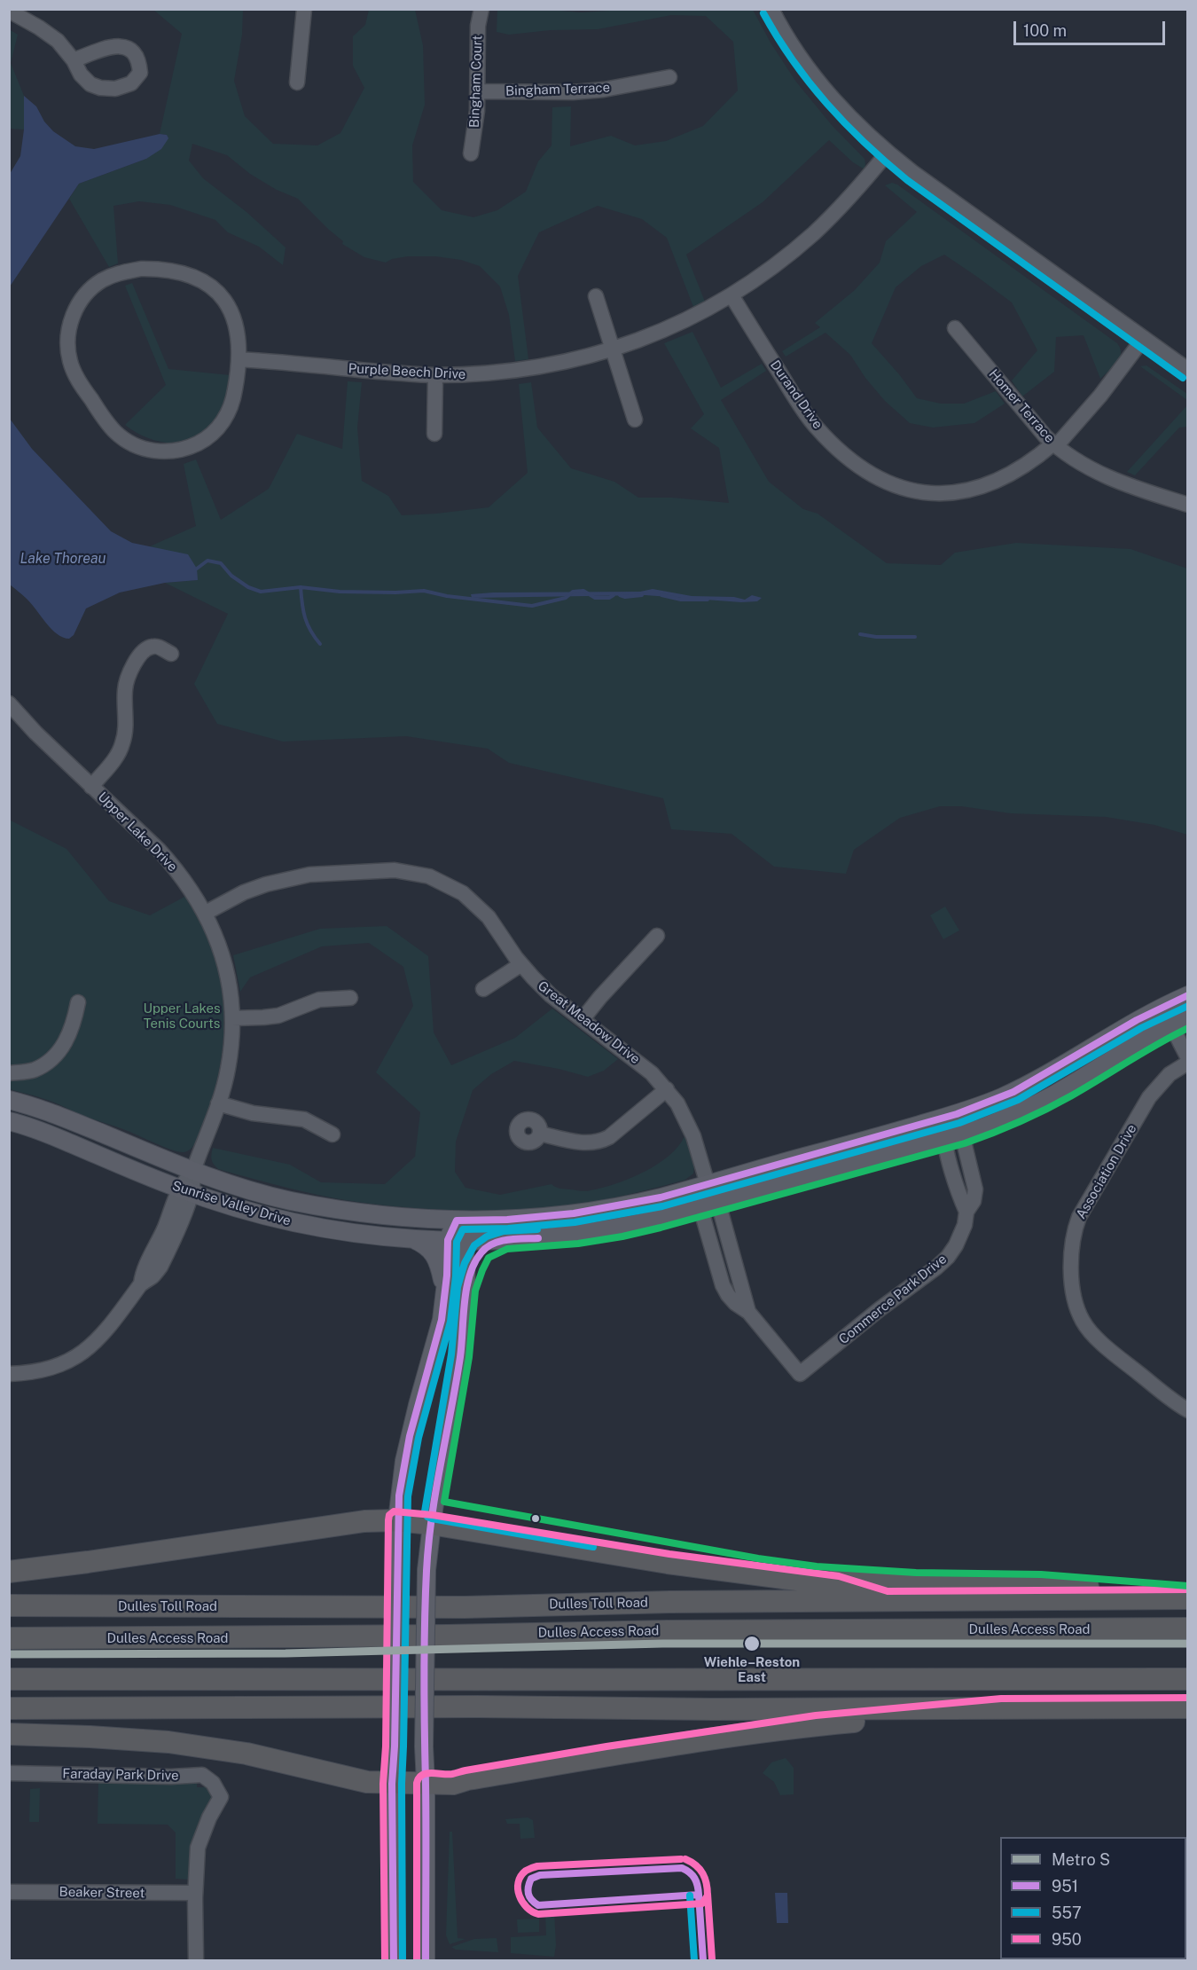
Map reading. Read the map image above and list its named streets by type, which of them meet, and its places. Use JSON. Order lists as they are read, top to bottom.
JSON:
{
  "streets": {
    "highway": ["Dulles Toll Road", "Dulles Access Road"],
    "main road": ["Sunrise Valley Drive"],
    "street": [
      "Bingham Court",
      "Bingham Terrace",
      "Purple Beech Drive",
      "Durand Drive",
      "Homer Terrace",
      "Upper Lake Drive",
      "Great Meadow Drive",
      "Association Drive",
      "Commerce Park Drive",
      "Faraday Park Drive",
      "Beaker Street"
    ]
  },
  "crossings": [
    ["Bingham Court", "Bingham Terrace"],
    ["Purple Beech Drive", "Durand Drive"],
    ["Durand Drive", "Homer Terrace"],
    ["Upper Lake Drive", "Great Meadow Drive"],
    ["Upper Lake Drive", "Sunrise Valley Drive"],
    ["Great Meadow Drive", "Sunrise Valley Drive"],
    ["Great Meadow Drive", "Commerce Park Drive"],
    ["Sunrise Valley Drive", "Commerce Park Drive"],
    ["Faraday Park Drive", "Beaker Street"]
  ],
  "water": ["Lake Thoreau"],
  "parks": ["Upper Lakes Tenis Courts"],
  "places": ["Wiehle–Reston East"],
  "lines": [
    "transit line 557",
    "transit line 951",
    "transit line 950",
    "metro line S"
  ],
  "legend": [
    "Metro S",
    "951",
    "557",
    "950"
  ],
  "scale_bar": "100 m"
}
